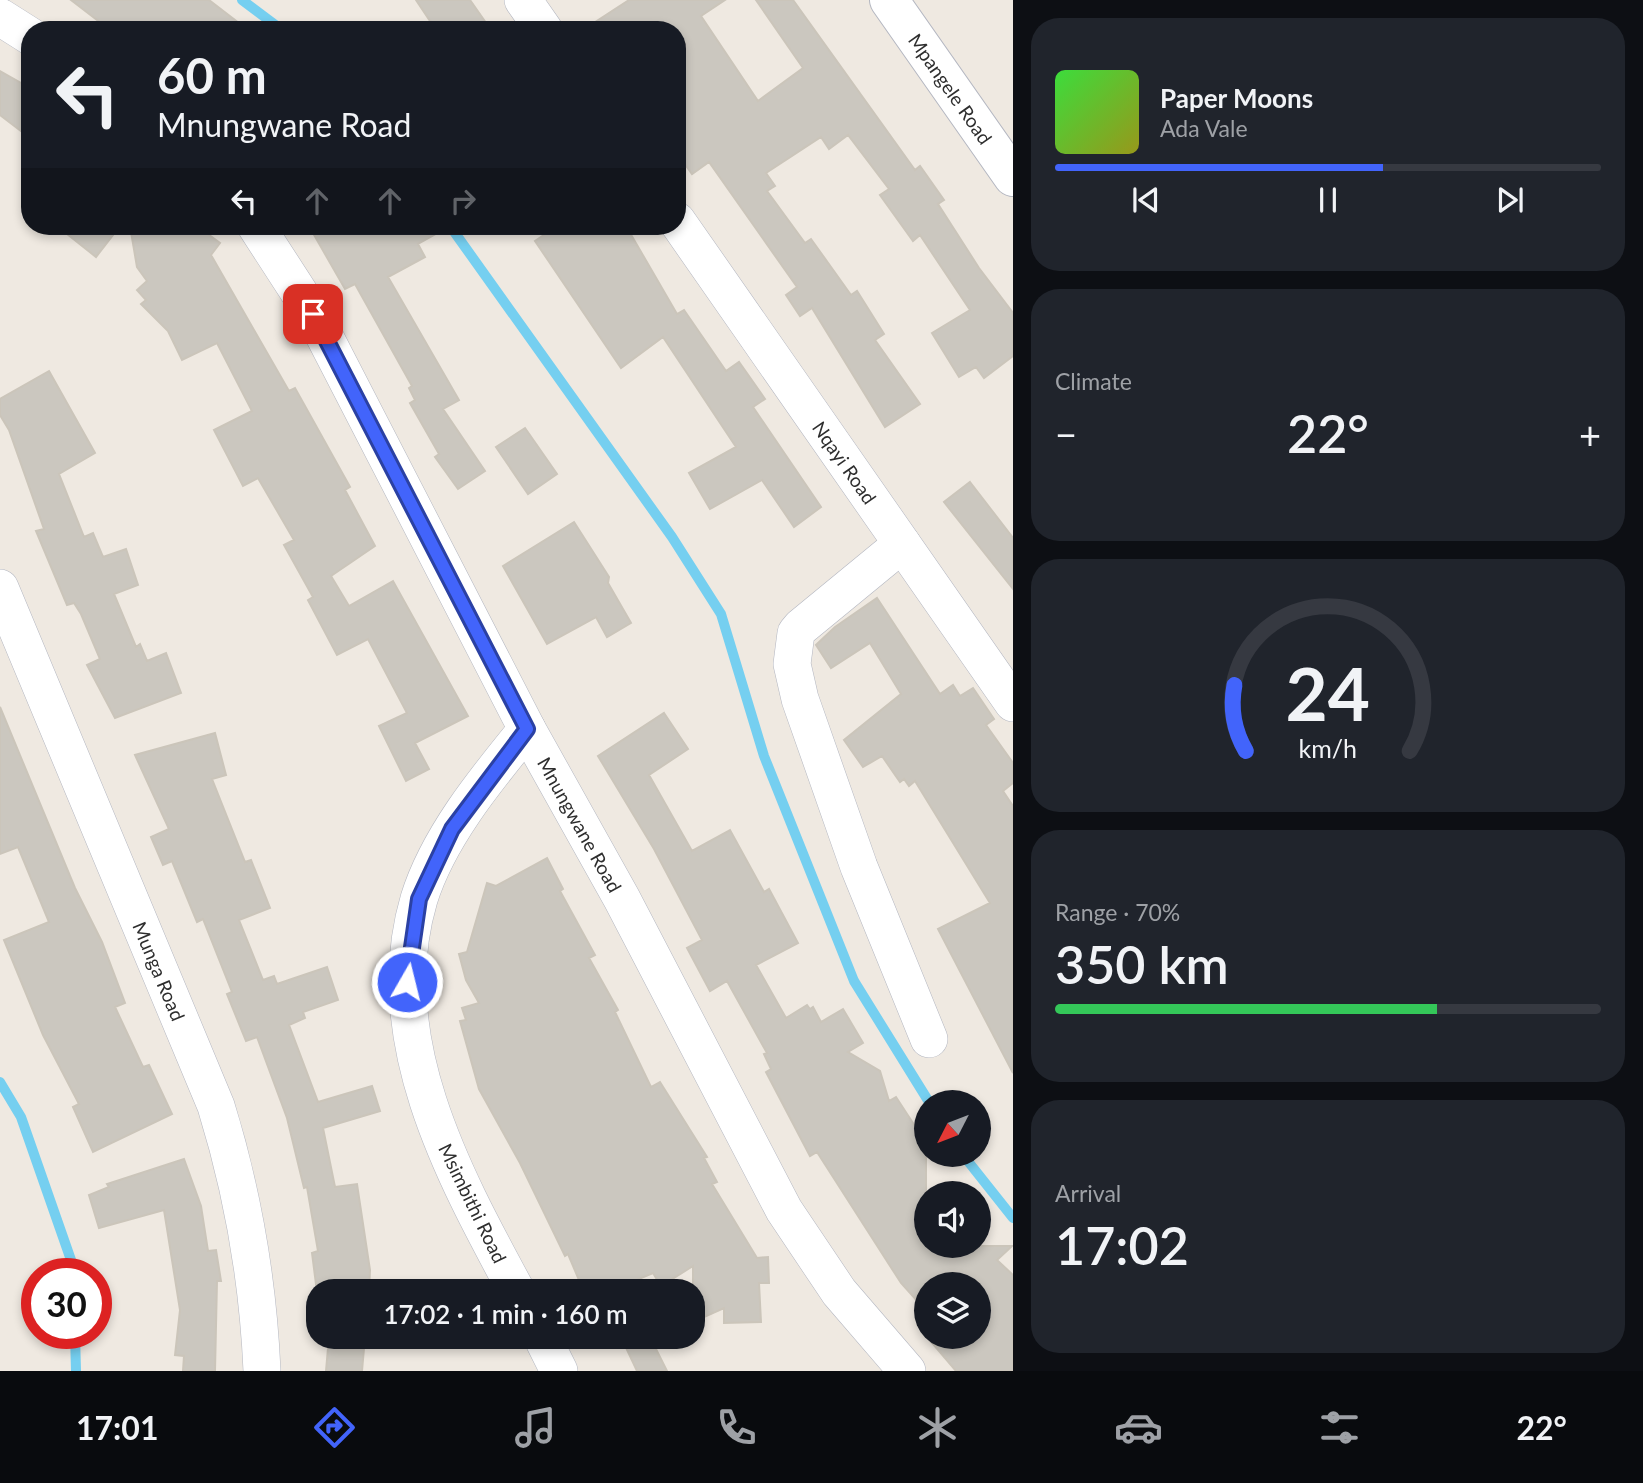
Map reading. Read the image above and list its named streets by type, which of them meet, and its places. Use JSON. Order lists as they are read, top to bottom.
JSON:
{
  "streets": {
    "street": [
      "Mpangele Road",
      "Nqayi Road",
      "Mnungwane Road",
      "Munga Road",
      "Msimbithi Road"
    ]
  },
  "crossings": [
    ["Mnungwane Road", "Msimbithi Road"]
  ],
  "north": "bottom left",
  "page": {
    "turn": ["60 m", "Mnungwane Road"],
    "song": ["Paper Moons", "Ada Vale"],
    "tile": [
      "Climate",
      ["Range · 70%", "350 km"],
      ["Arrival", "17:02"]
    ],
    "heat": ["−", "22°", "+"],
    "limit": "30",
    "trip": "17:02 · 1 min · 160 m",
    "tabs": ["17:01", "22°"],
    "gauge": ["24", "km/h"]
  }
}
